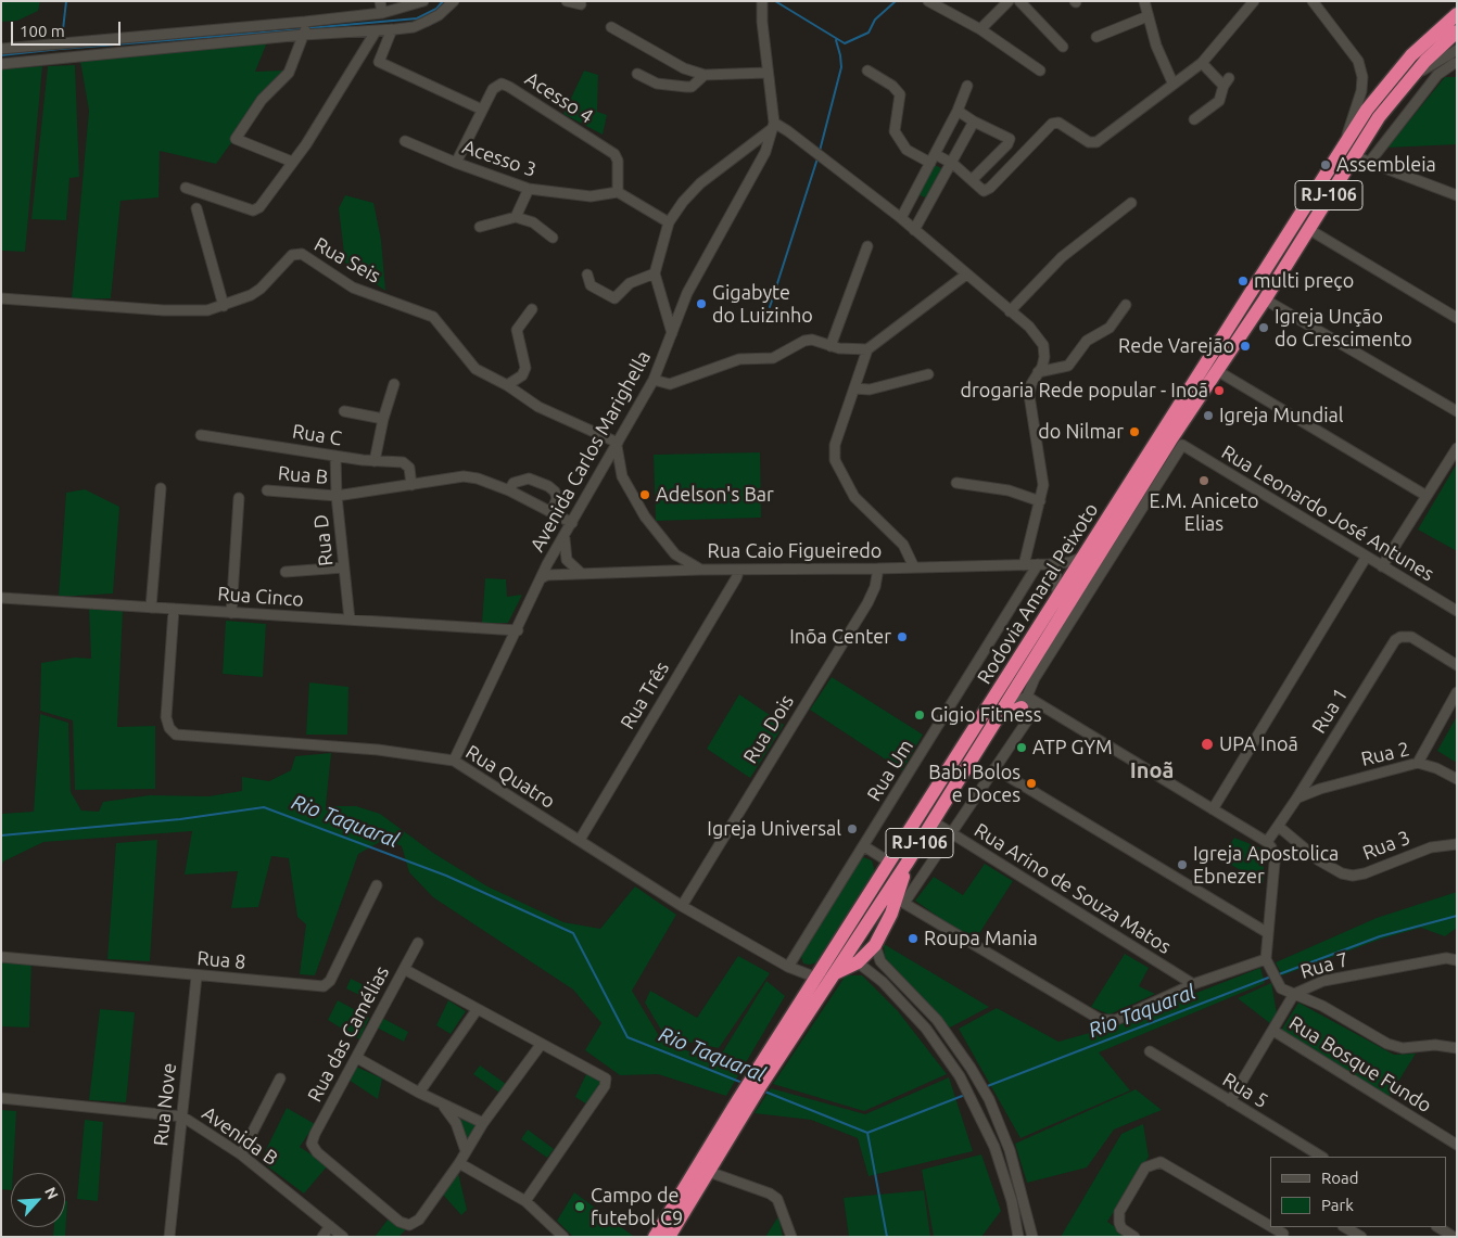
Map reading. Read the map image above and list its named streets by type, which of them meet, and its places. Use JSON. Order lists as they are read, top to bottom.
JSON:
{
  "streets": {
    "highway": ["RJ-106", "Rodovia Amaral Peixoto"],
    "street": [
      "Acesso 4",
      "Acesso 3",
      "Rua Seis",
      "Rua C",
      "Avenida Carlos Marighella",
      "Rua B",
      "Rua Leonardo José Antunes",
      "Rua D",
      "Rua Caio Figueiredo",
      "Rua Cinco",
      "Rua Três",
      "Rua 1",
      "Rua Dois",
      "Rua 2",
      "Rua Um",
      "Rua Quatro",
      "Rua 3",
      "Rua Arino de Souza Matos",
      "Rua 8",
      "Rua 7",
      "Rua das Camélias",
      "Rua Bosque Fundo",
      "Rua 5",
      "Rua Nove",
      "Avenida B"
    ]
  },
  "crossings": [
    ["Acesso 4", "Acesso 3"],
    ["Rua Seis", "Avenida Carlos Marighella"],
    ["Rua C", "Rua B"],
    ["Rua C", "Rua D"],
    ["Avenida Carlos Marighella", "Rua B"],
    ["Avenida Carlos Marighella", "Rua Caio Figueiredo"],
    ["Avenida Carlos Marighella", "Rua Cinco"],
    ["Avenida Carlos Marighella", "Rua Quatro"],
    ["Rua B", "Rua D"],
    ["Rua D", "Rua Cinco"],
    ["Rua Caio Figueiredo", "Rodovia Amaral Peixoto"],
    ["Rua Caio Figueiredo", "Rua Três"],
    ["Rua Caio Figueiredo", "Rua Dois"],
    ["Rua Caio Figueiredo", "Rua Um"],
    ["Rodovia Amaral Peixoto", "Rua Quatro"],
    ["Rodovia Amaral Peixoto", "Rua Arino de Souza Matos"],
    ["Rua Cinco", "Rua Quatro"],
    ["Rua Três", "Rua Quatro"],
    ["Rua 1", "Rua 2"],
    ["Rua 1", "Rua 3"],
    ["Rua Dois", "Rua Quatro"],
    ["Rua Um", "Rua Quatro"],
    ["Rua 8", "Rua Nove"],
    ["Rua 7", "Rua Bosque Fundo"],
    ["Rua 7", "Rua 5"],
    ["Rua Nove", "Avenida B"]
  ],
  "districts": ["Inoã"],
  "water": ["Rio Taquaral"],
  "places": [
    "Assembleia",
    "multi preço",
    "Gigabyte do Luizinho",
    "Igreja Unção do Crescimento",
    "Rede Varejão",
    "drogaria Rede popular - Inoã",
    "Igreja Mundial",
    "do Nilmar",
    "E.M. Aniceto Elias",
    "Adelson's Bar",
    "Inõa Center",
    "Gigio Fitness",
    "UPA Inoã",
    "ATP GYM",
    "Babi Bolos e Doces",
    "Igreja Universal",
    "Igreja Apostolica Ebnezer",
    "Roupa Mania",
    "Campo de futebol C9"
  ],
  "legend": ["Road", "Park"],
  "scale_bar": "100 m",
  "north": "top right"
}
